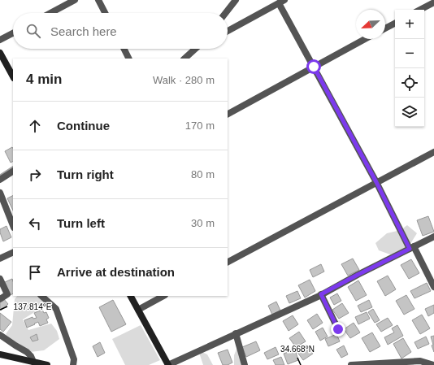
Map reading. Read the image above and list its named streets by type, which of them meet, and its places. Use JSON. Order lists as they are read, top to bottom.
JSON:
{
  "north": "bottom left",
  "page": {
    "map_buttons": ["+", "−"],
    "search": "Search here",
    "heading": ["4 min", "Walk · 280 m"],
    "list": [
      ["Continue", "170 m"],
      ["Turn right", "80 m"],
      ["Turn left", "30 m"],
      "Arrive at destination"
    ]
  },
  "coordinates": ["137.814°E", "34.668°N"]
}
